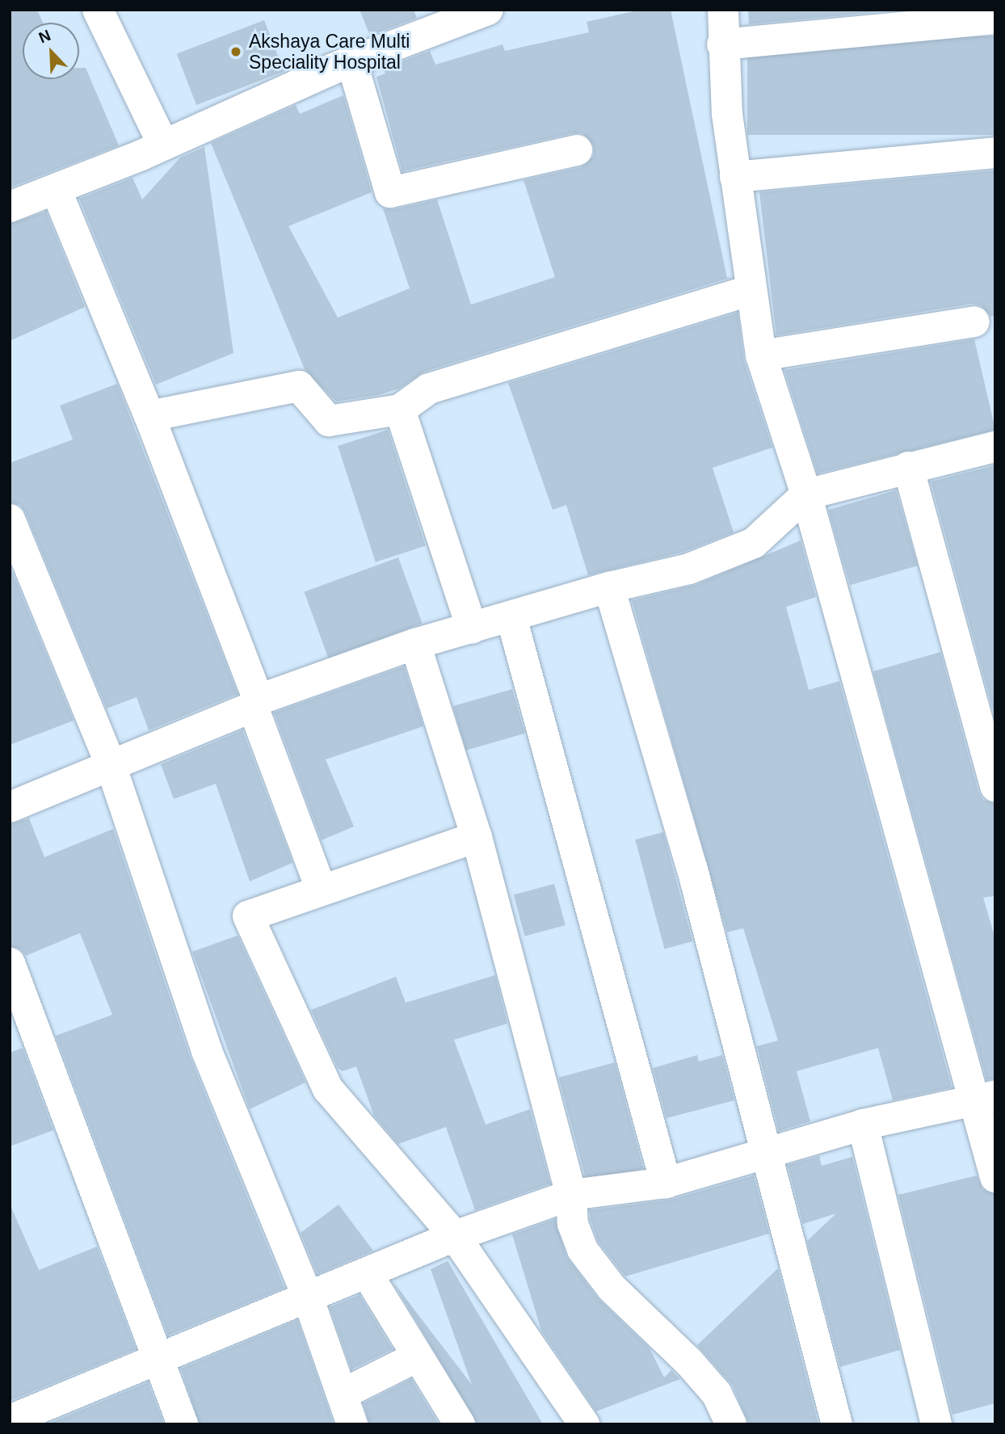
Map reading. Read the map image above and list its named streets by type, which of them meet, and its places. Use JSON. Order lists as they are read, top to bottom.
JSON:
{
  "places": ["Akshaya Care Multi Speciality Hospital"],
  "north": "top left"
}
